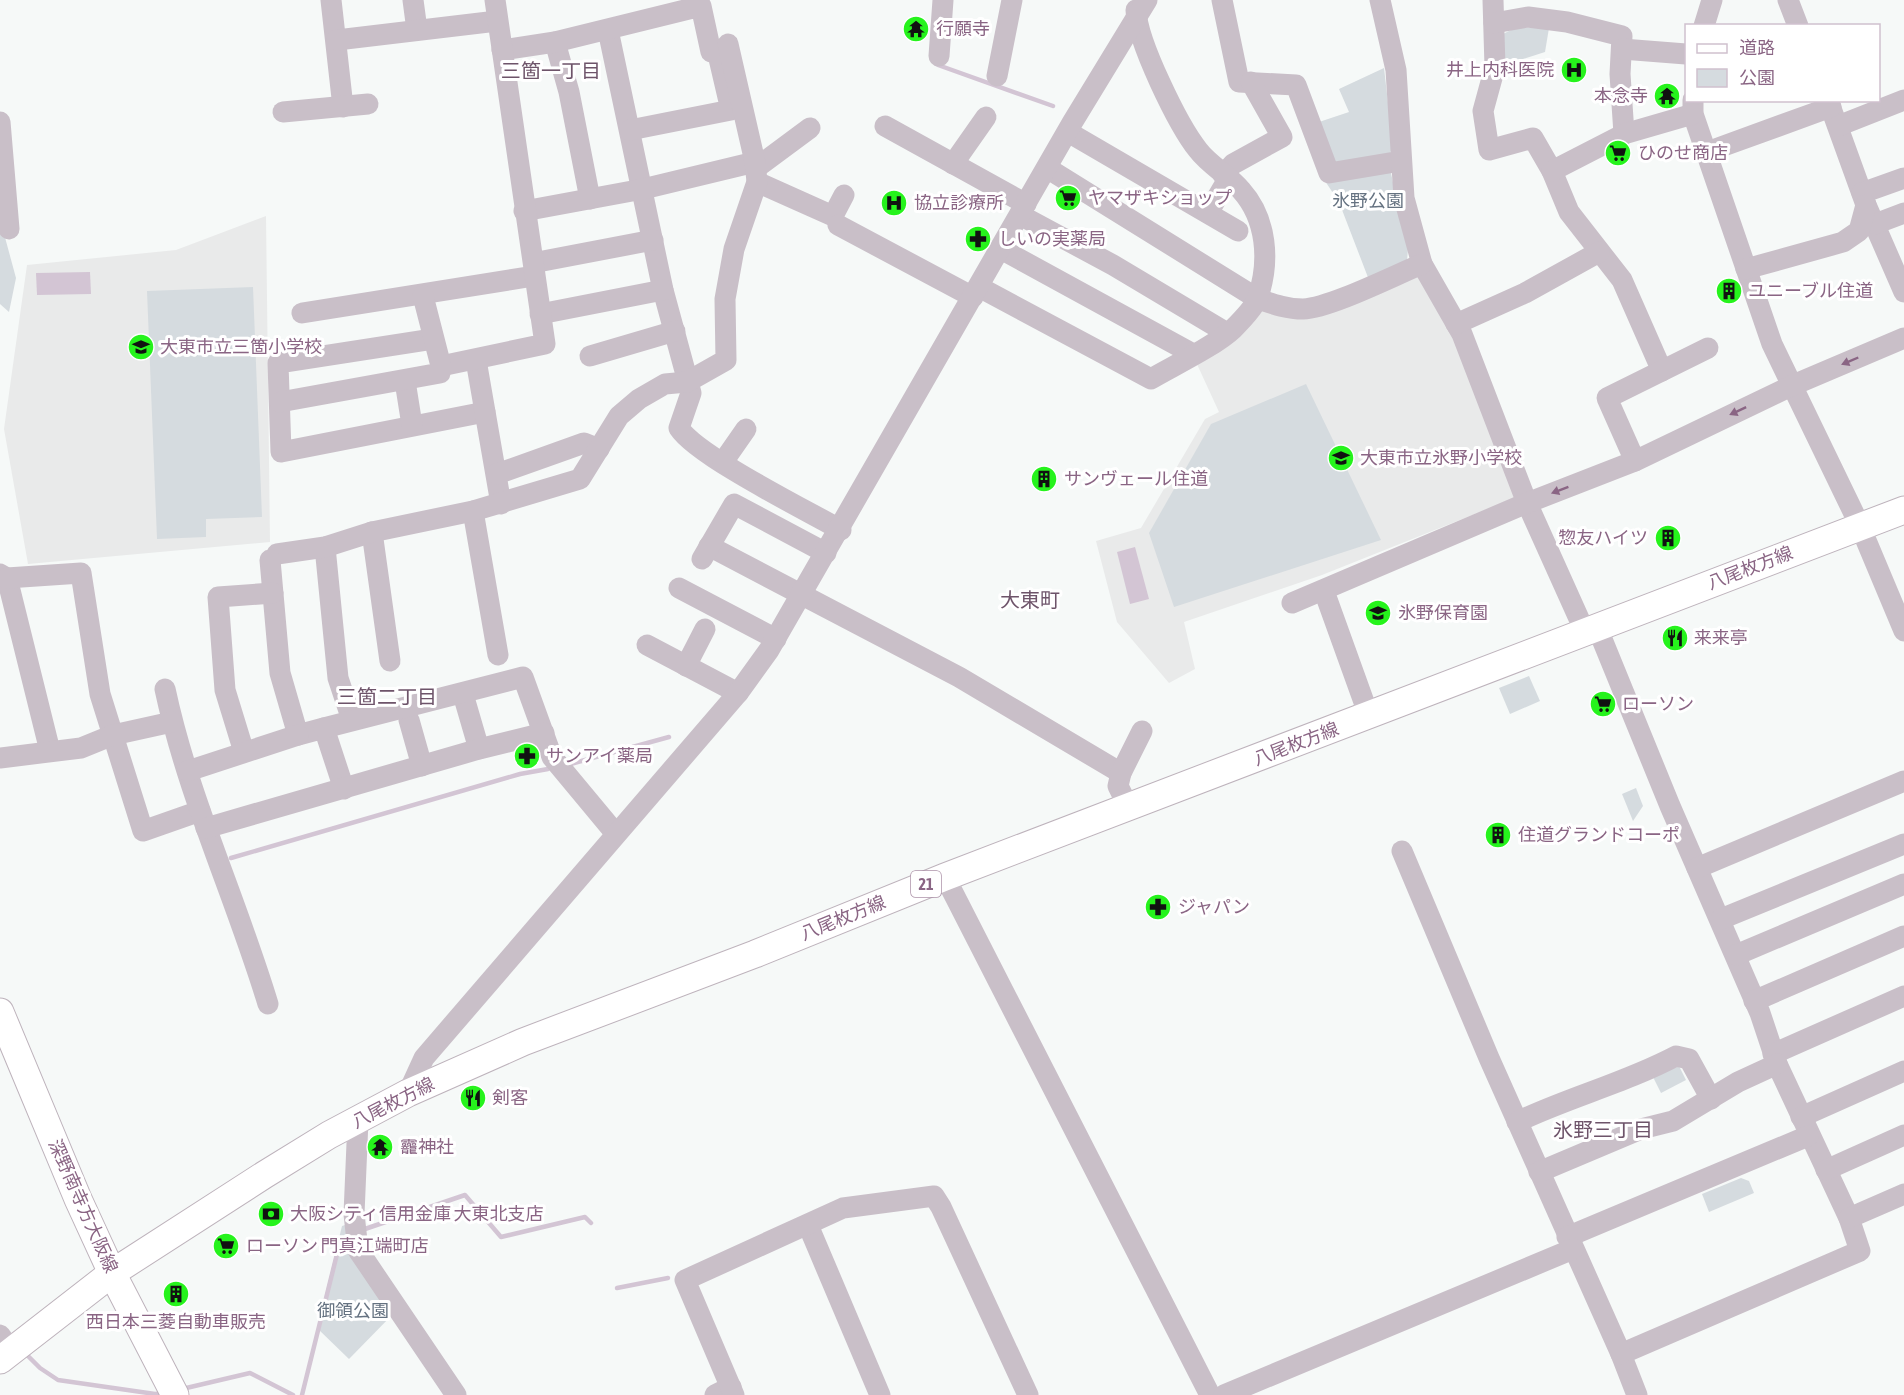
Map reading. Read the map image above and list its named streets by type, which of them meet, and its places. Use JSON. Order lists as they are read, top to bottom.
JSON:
{
  "streets": {
    "main road": ["八尾枚方線", "21", "深野南寺方大阪線"]
  },
  "crossings": [
    ["八尾枚方線", "深野南寺方大阪線"]
  ],
  "districts": [
    "三箇一丁目",
    "大東町",
    "三箇二丁目",
    "氷野三丁目"
  ],
  "parks": ["氷野公園", "御領公園"],
  "places": {
    "temple": ["行願寺", "本念寺", "龗神社"],
    "hospital": ["井上内科医院", "協立診療所"],
    "supermarket": [
      "ひのせ商店",
      "ヤマザキショップ",
      "ローソン",
      "ローソン 門真江端町店"
    ],
    "pharmacy": ["しいの実薬局", "サンアイ薬局", "ジャパン"],
    "building": [
      "ユニーブル住道",
      "サンヴェール住道",
      "惣友ハイツ",
      "住道グランドコーポ",
      "西日本三菱自動車販売"
    ],
    "school or university": ["大東市立三箇小学校", "大東市立氷野小学校", "氷野保育園"],
    "restaurant": ["来来亭", "剣客"],
    "bank": ["大阪シティ信用金庫 大東北支店"]
  },
  "legend": ["道路", "公園"]
}
